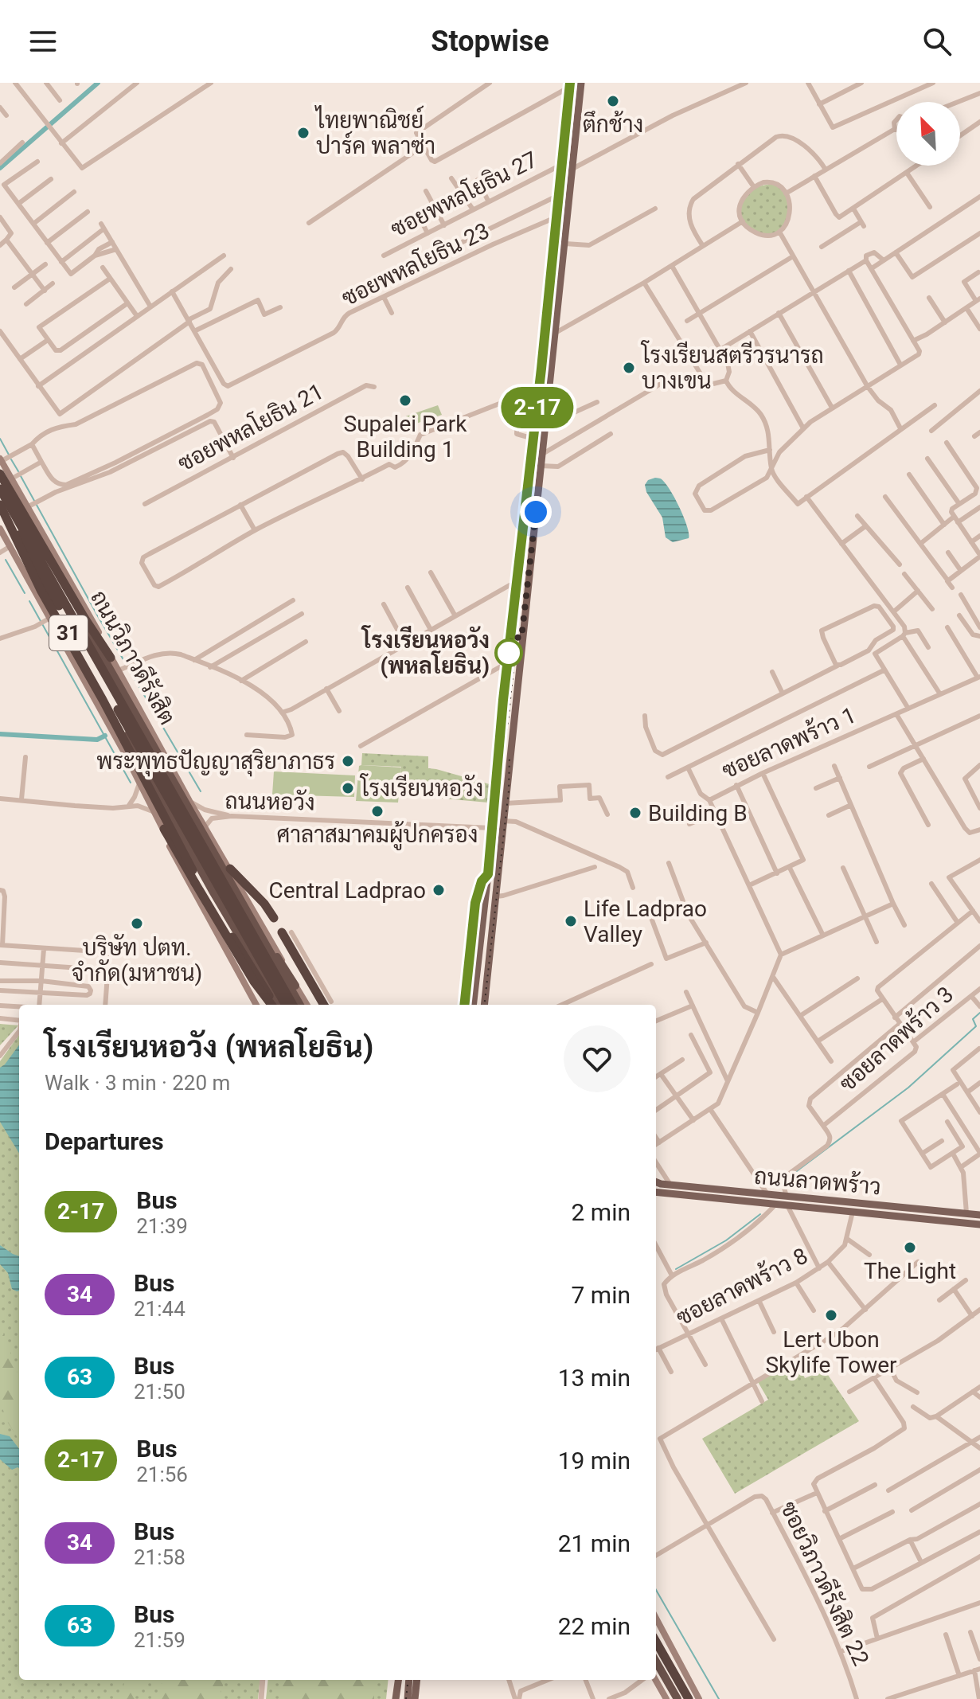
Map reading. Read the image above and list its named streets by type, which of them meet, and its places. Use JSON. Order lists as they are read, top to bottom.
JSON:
{
  "streets": {
    "highway": ["31", "ถนนวิภาวดีรังสิต"],
    "main road": ["ถนนลาดพร้าว"],
    "street": [
      "ซอยพหลโยธิน 27",
      "ซอยพหลโยธิน 23",
      "ซอยพหลโยธิน 21",
      "ซอยลาดพร้าว 1",
      "ถนนหอวัง",
      "ซอยลาดพร้าว 3",
      "ซอยลาดพร้าว 8",
      "ซอยวิภาวดีรังสิต 22"
    ]
  },
  "crossings": [
    ["ถนนวิภาวดีรังสิต", "ถนนหอวัง"],
    ["ถนนลาดพร้าว", "ซอยลาดพร้าว 8"]
  ],
  "places": [
    "ตึกช้าง",
    "ไทยพาณิชย์ ปาร์ค พลาซ่า",
    "โรงเรียนสตรีวรนารถ บางเขน",
    "Supalei Park Building 1",
    "โรงเรียนหอวัง (พหลโยธิน)",
    "พระพุทธปัญญาสุริยาภาธร",
    "โรงเรียนหอวัง",
    "ศาลาสมาคมผู้ปกครอง",
    "Building B",
    "Central Ladprao",
    "Life Ladprao Valley",
    "บริษัท ปตท. จำกัด(มหาชน)",
    "The Light",
    "Lert Ubon Skylife Tower"
  ],
  "lines": ["bus line 2-17"],
  "north": "top left",
  "page": {
    "header": "Stopwise",
    "on_map": "2-17",
    "heading": [
      ["โรงเรียนหอวัง (พหลโยธิน)", "Walk · 3 min · 220 m"],
      "Departures"
    ],
    "list": [
      {
        "mark": "2-17",
        "name": "Bus",
        "note": "21:39",
        "value": "2 min"
      },
      {
        "mark": "34",
        "name": "Bus",
        "note": "21:44",
        "value": "7 min"
      },
      {
        "mark": "63",
        "name": "Bus",
        "note": "21:50",
        "value": "13 min"
      },
      {
        "mark": "2-17",
        "name": "Bus",
        "note": "21:56",
        "value": "19 min"
      },
      {
        "mark": "34",
        "name": "Bus",
        "note": "21:58",
        "value": "21 min"
      },
      {
        "mark": "63",
        "name": "Bus",
        "note": "21:59",
        "value": "22 min"
      }
    ]
  }
}
